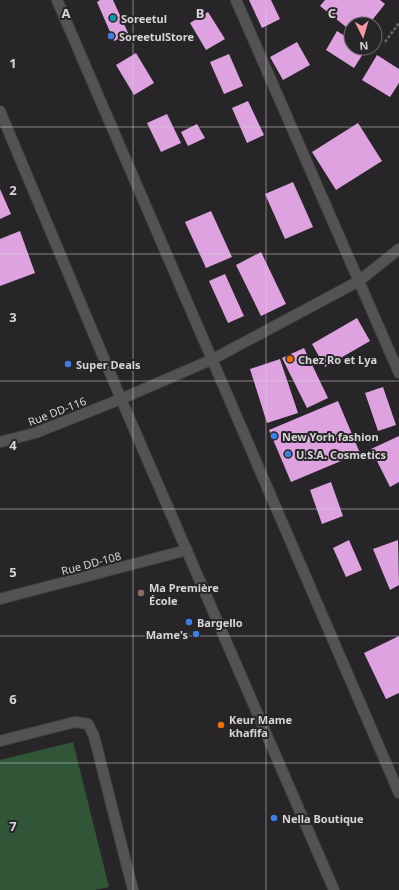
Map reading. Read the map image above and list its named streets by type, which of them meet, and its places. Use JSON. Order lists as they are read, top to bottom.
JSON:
{
  "streets": {
    "street": ["Rue DD-116", "Rue DD-108"]
  },
  "places": [
    "Soreetul",
    "SoreetulStore",
    "Chez Ro et Lya",
    "Super Deals",
    "New Yorh fashion",
    "U.S.A. Cosmetics",
    "Ma Première École",
    "Bargello",
    "Mame's",
    "Keur Mame khafifa",
    "Nella Boutique"
  ],
  "north": "bottom",
  "grid": {
    "columns": ["A", "B", "C"],
    "rows": [
      "1",
      "2",
      "3",
      "4",
      "5",
      "6",
      "7"
    ]
  }
}
